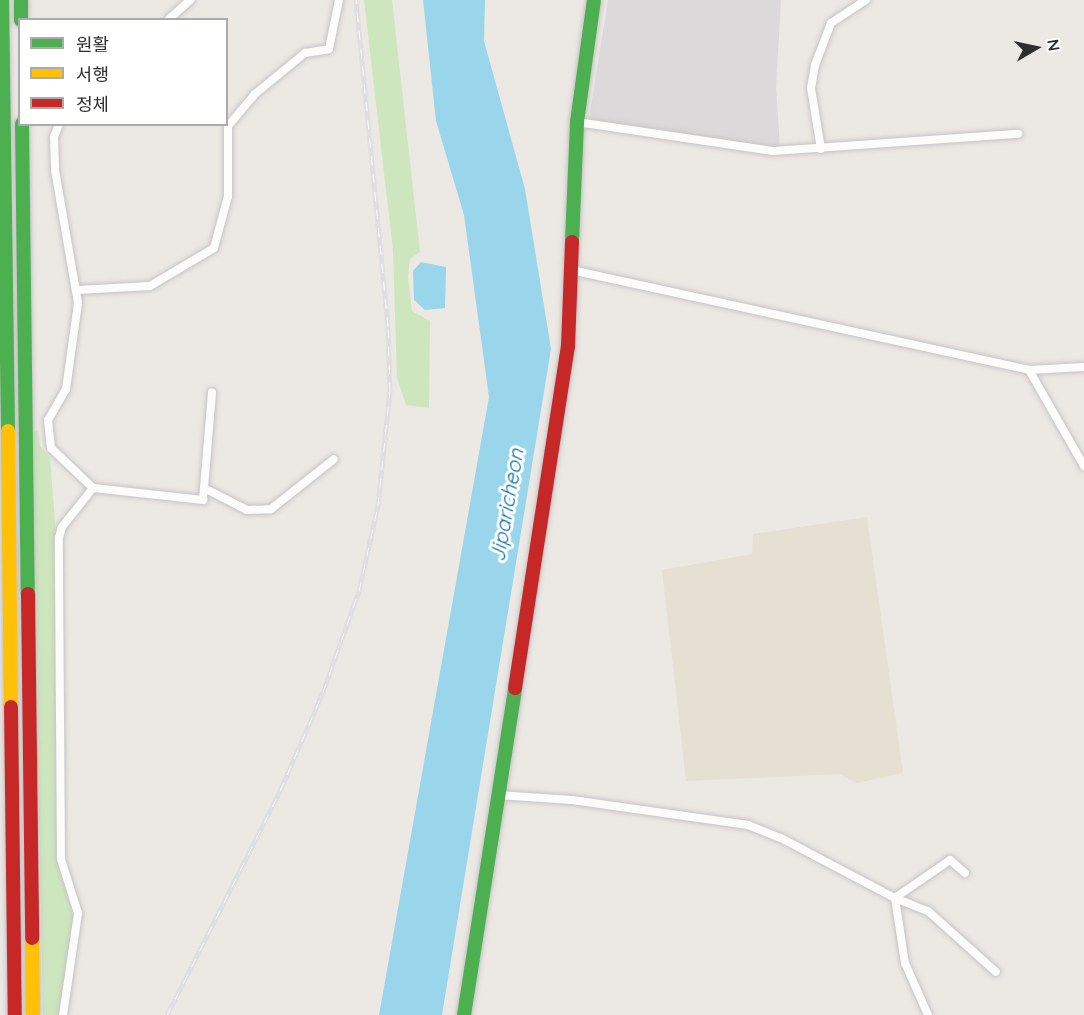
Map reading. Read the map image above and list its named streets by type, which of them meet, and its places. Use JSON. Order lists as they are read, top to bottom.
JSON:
{
  "water": ["Jiparicheon"],
  "legend": ["원활", "서행", "정체"],
  "north": "right"
}
